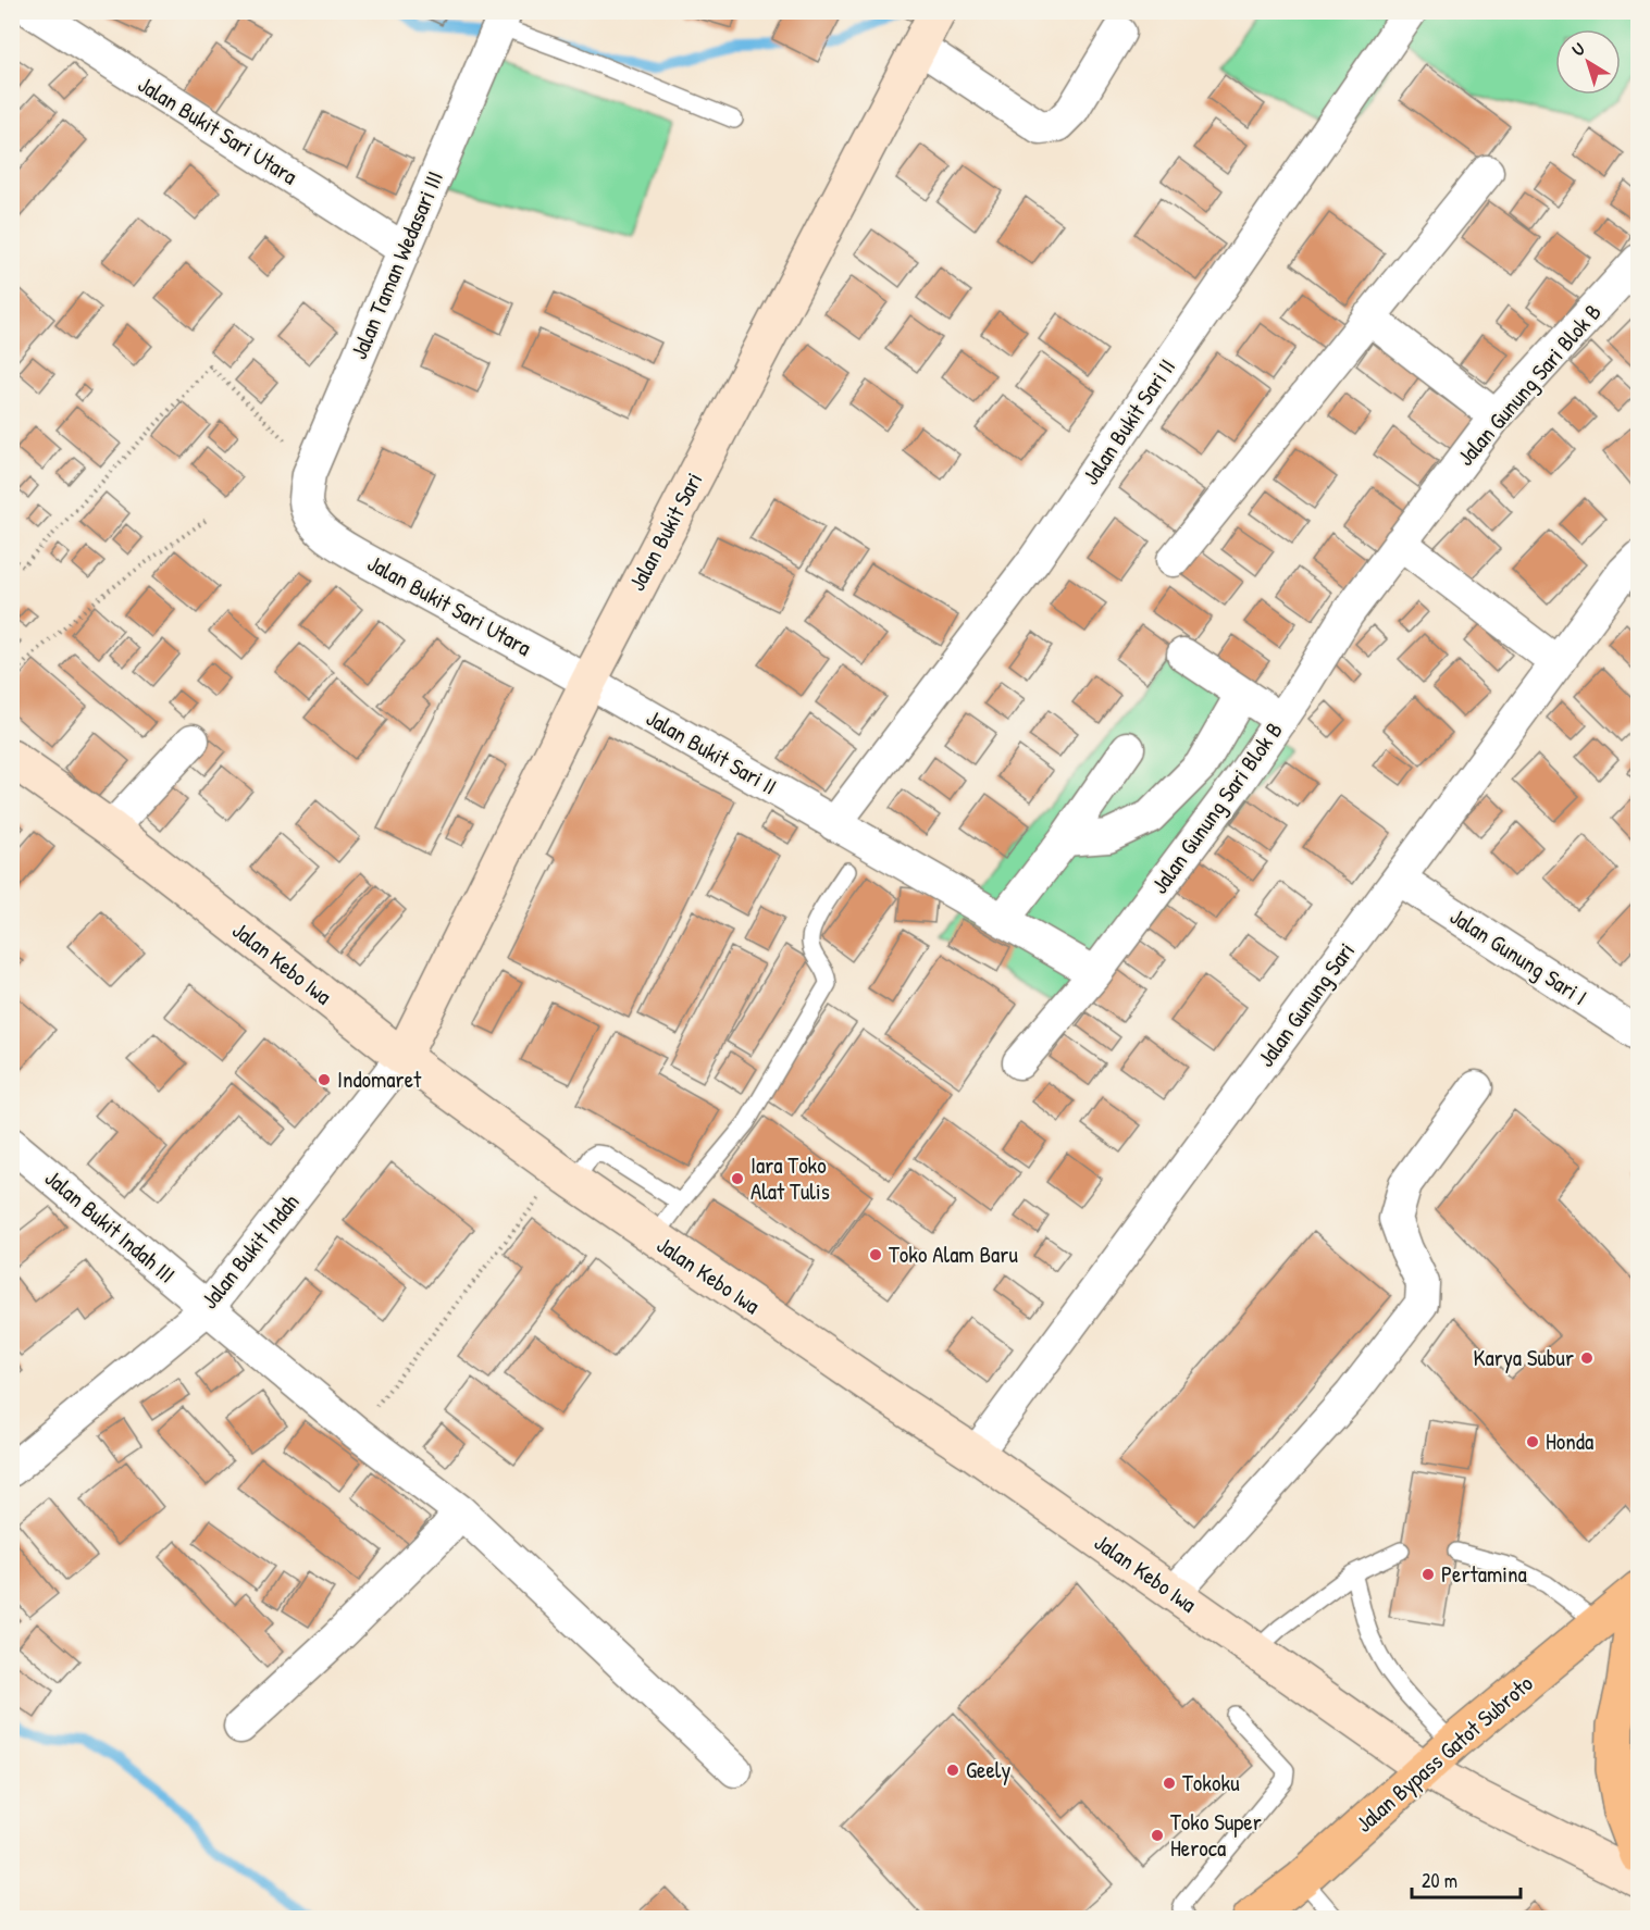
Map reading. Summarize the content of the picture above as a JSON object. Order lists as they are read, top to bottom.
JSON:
{
  "streets": {
    "main road": ["Jalan Bypass Gatot Subroto"],
    "street": [
      "Jalan Bukit Sari Utara",
      "Jalan Taman Wedasari III",
      "Jalan Gunung Sari Blok B",
      "Jalan Bukit Sari II",
      "Jalan Bukit Sari",
      "Jalan Gunung Sari I",
      "Jalan Kebo Iwa",
      "Jalan Gunung Sari",
      "Jalan Bukit Indah III",
      "Jalan Bukit Indah"
    ]
  },
  "crossings": [
    ["Jalan Bukit Sari Utara", "Jalan Taman Wedasari III"],
    ["Jalan Bukit Sari Utara", "Jalan Bukit Sari II"],
    ["Jalan Bukit Sari Utara", "Jalan Bukit Sari"],
    ["Jalan Gunung Sari Blok B", "Jalan Bukit Sari II"],
    ["Jalan Bukit Sari II", "Jalan Bukit Sari"],
    ["Jalan Bukit Sari", "Jalan Kebo Iwa"],
    ["Jalan Bukit Sari", "Jalan Bukit Indah"],
    ["Jalan Gunung Sari I", "Jalan Gunung Sari"],
    ["Jalan Kebo Iwa", "Jalan Gunung Sari"],
    ["Jalan Kebo Iwa", "Jalan Bukit Indah"],
    ["Jalan Kebo Iwa", "Jalan Bypass Gatot Subroto"],
    ["Jalan Bukit Indah III", "Jalan Bukit Indah"]
  ],
  "places": [
    "Indomaret",
    "Iara Toko Alat Tulis",
    "Toko Alam Baru",
    "Karya Subur",
    "Honda",
    "Pertamina",
    "Geely",
    "Tokoku",
    "Toko Super Heroca"
  ],
  "scale_bar": "20 m",
  "north": "top left"
}
